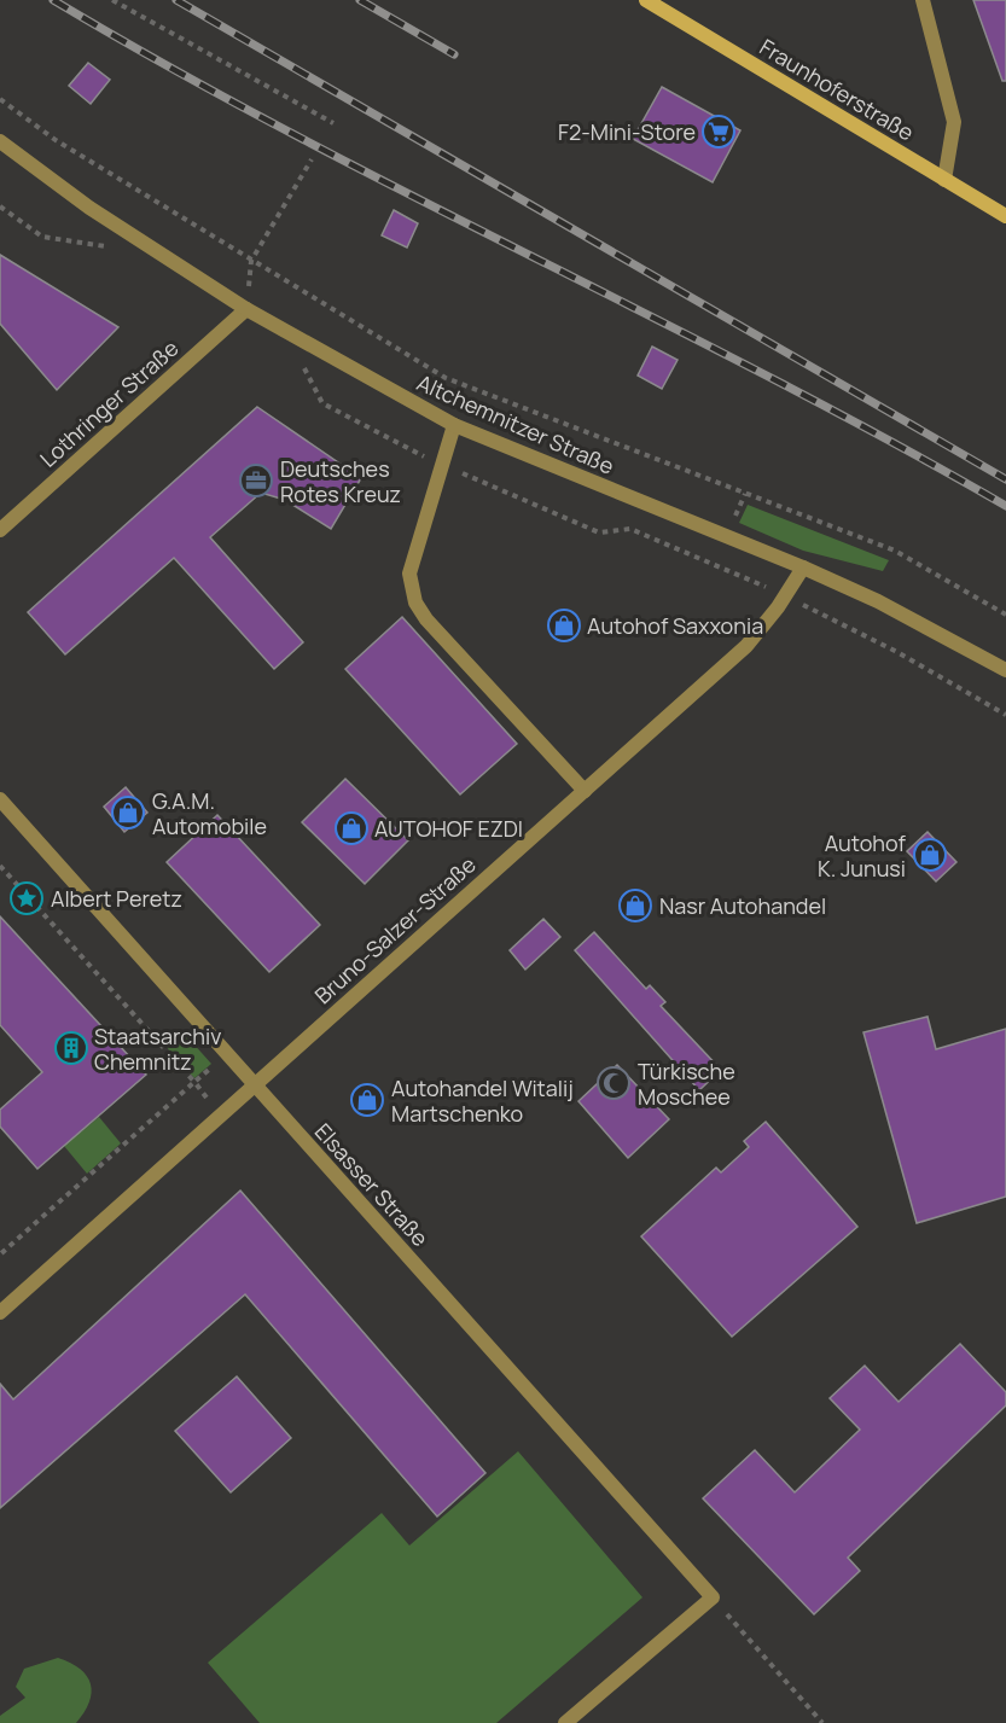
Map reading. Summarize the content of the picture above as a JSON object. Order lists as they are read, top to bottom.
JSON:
{
  "streets": {
    "main road": ["Fraunhoferstraße"],
    "street": [
      "Lothringer Straße",
      "Altchemnitzer Straße",
      "Bruno-Salzer-Straße",
      "Elsasser Straße"
    ]
  },
  "crossings": [
    ["Lothringer Straße", "Altchemnitzer Straße"],
    ["Altchemnitzer Straße", "Bruno-Salzer-Straße"],
    ["Bruno-Salzer-Straße", "Elsasser Straße"]
  ],
  "places": {
    "supermarket": ["F2-Mini-Store"],
    "office": ["Deutsches Rotes Kreuz"],
    "shop": [
      "Autohof Saxxonia",
      "G.A.M. Automobile",
      "AUTOHOF EZDI",
      "Autohof K. Junusi",
      "Nasr Autohandel",
      "Autohandel Witalij Martschenko"
    ],
    "place": ["Albert Peretz"],
    "building": ["Staatsarchiv Chemnitz"],
    "mosque": ["Türkische Moschee"]
  }
}
